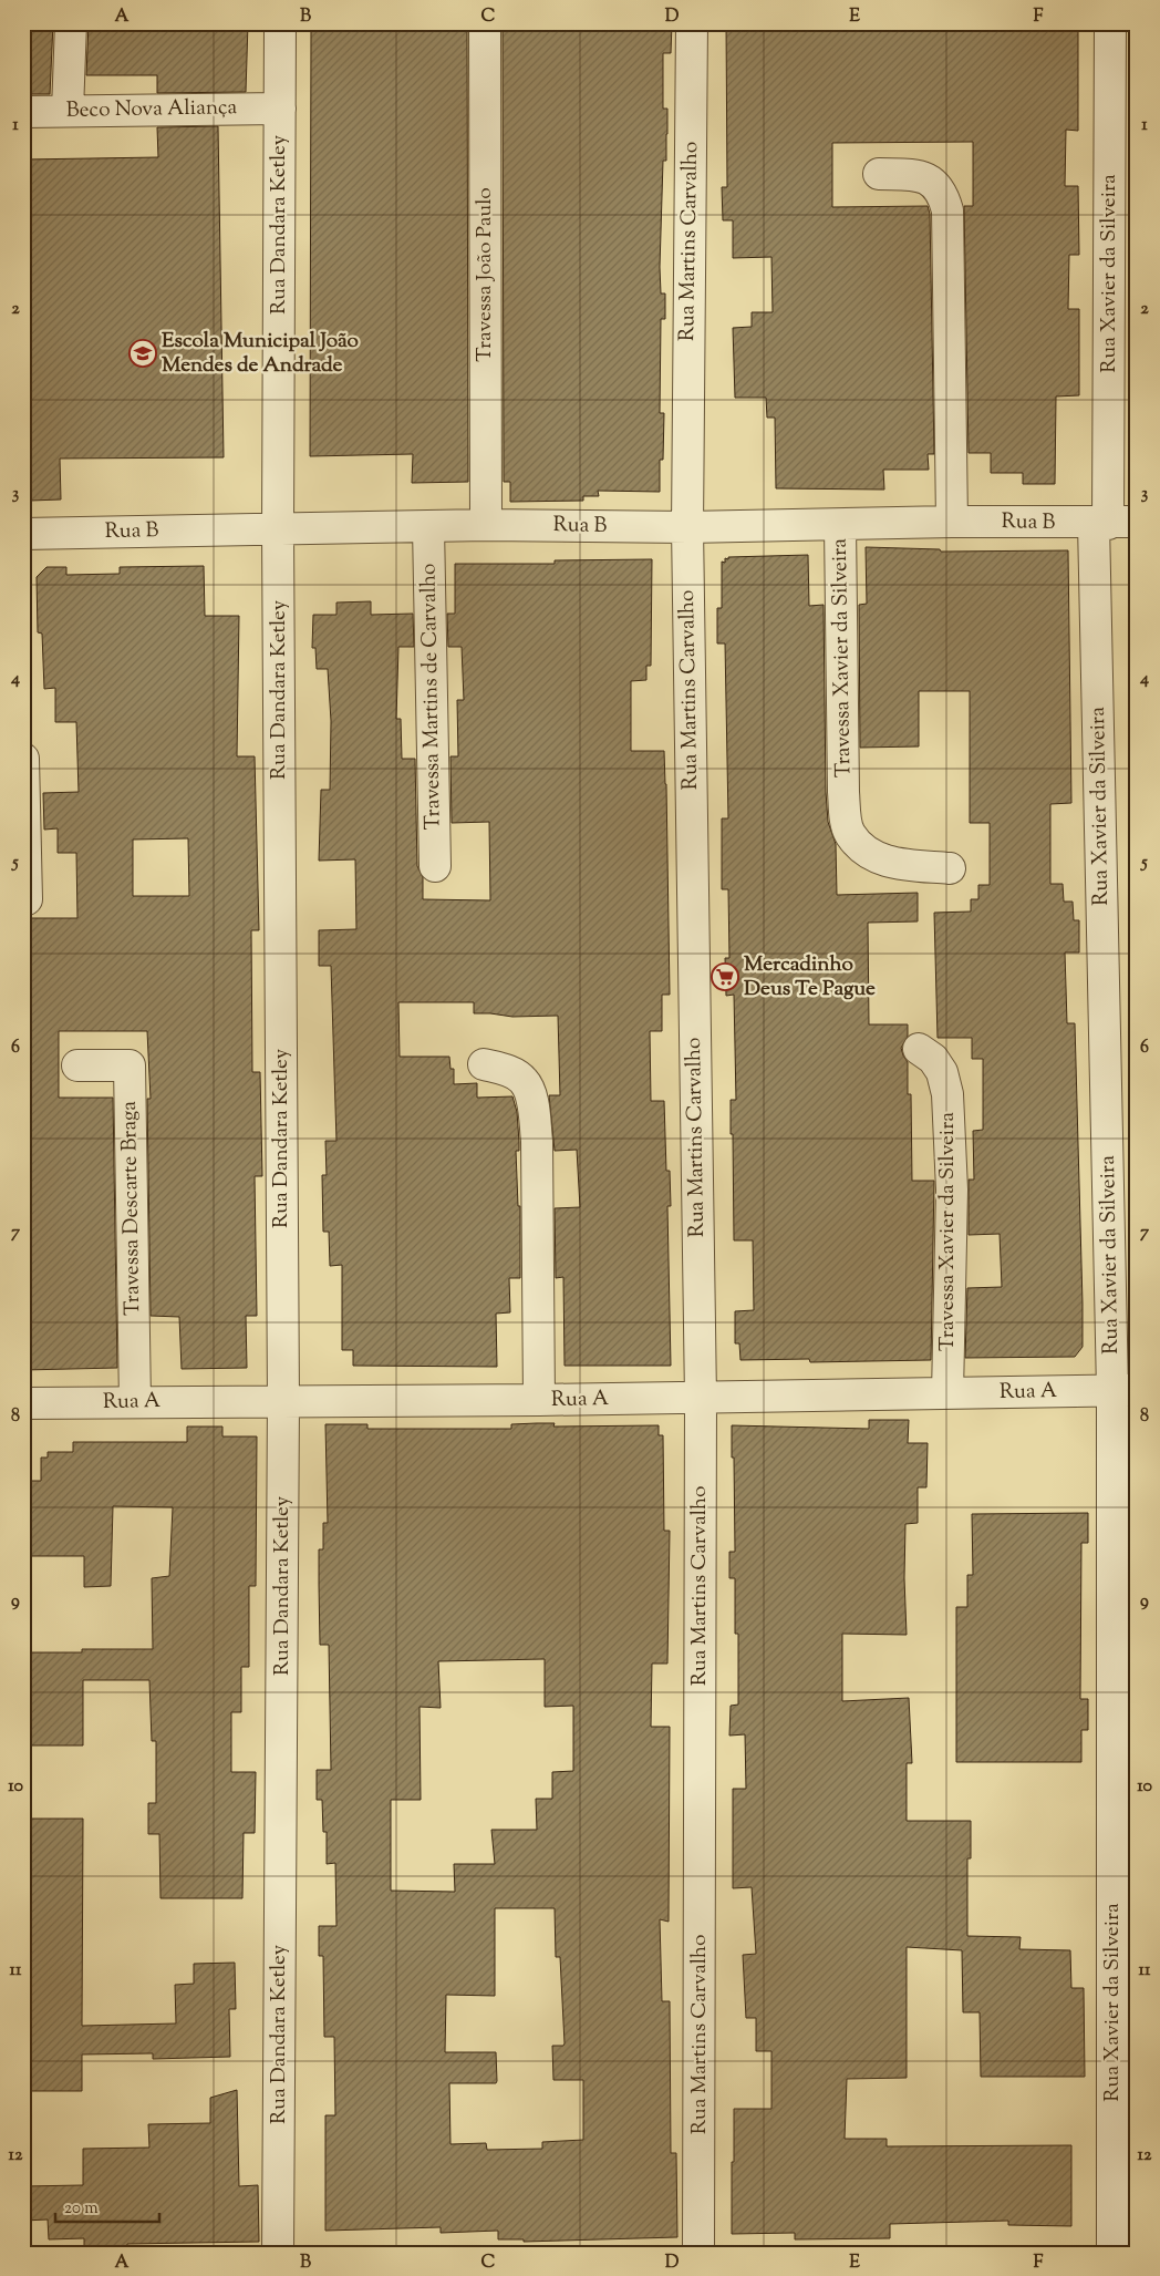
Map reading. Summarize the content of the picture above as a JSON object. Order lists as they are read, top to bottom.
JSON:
{
  "streets": {
    "street": [
      "Beco Nova Aliança",
      "Rua Dandara Ketley",
      "Rua Martins Carvalho",
      "Rua Xavier da Silveira",
      "Travessa João Paulo",
      "Rua B",
      "Travessa Xavier da Silveira",
      "Travessa Martins de Carvalho",
      "Travessa Descarte Braga",
      "Rua A"
    ]
  },
  "crossings": [
    ["Beco Nova Aliança", "Rua Dandara Ketley"],
    ["Rua Dandara Ketley", "Rua B"],
    ["Rua Dandara Ketley", "Rua A"],
    ["Rua Martins Carvalho", "Rua B"],
    ["Rua Martins Carvalho", "Rua A"],
    ["Rua Xavier da Silveira", "Rua B"],
    ["Rua Xavier da Silveira", "Rua A"],
    ["Travessa João Paulo", "Rua B"],
    ["Rua B", "Travessa Xavier da Silveira"],
    ["Rua B", "Travessa Martins de Carvalho"],
    ["Travessa Xavier da Silveira", "Rua A"],
    ["Travessa Descarte Braga", "Rua A"]
  ],
  "places": {
    "school or university": ["Escola Municipal João Mendes de Andrade"],
    "supermarket": ["Mercadinho Deus Te Pague"]
  },
  "scale_bar": "20 m",
  "grid": {
    "columns": [
      "A",
      "B",
      "C",
      "D",
      "E",
      "F"
    ],
    "rows": [
      "1",
      "2",
      "3",
      "4",
      "5",
      "6",
      "7",
      "8",
      "9",
      "10",
      "11",
      "12"
    ]
  }
}
